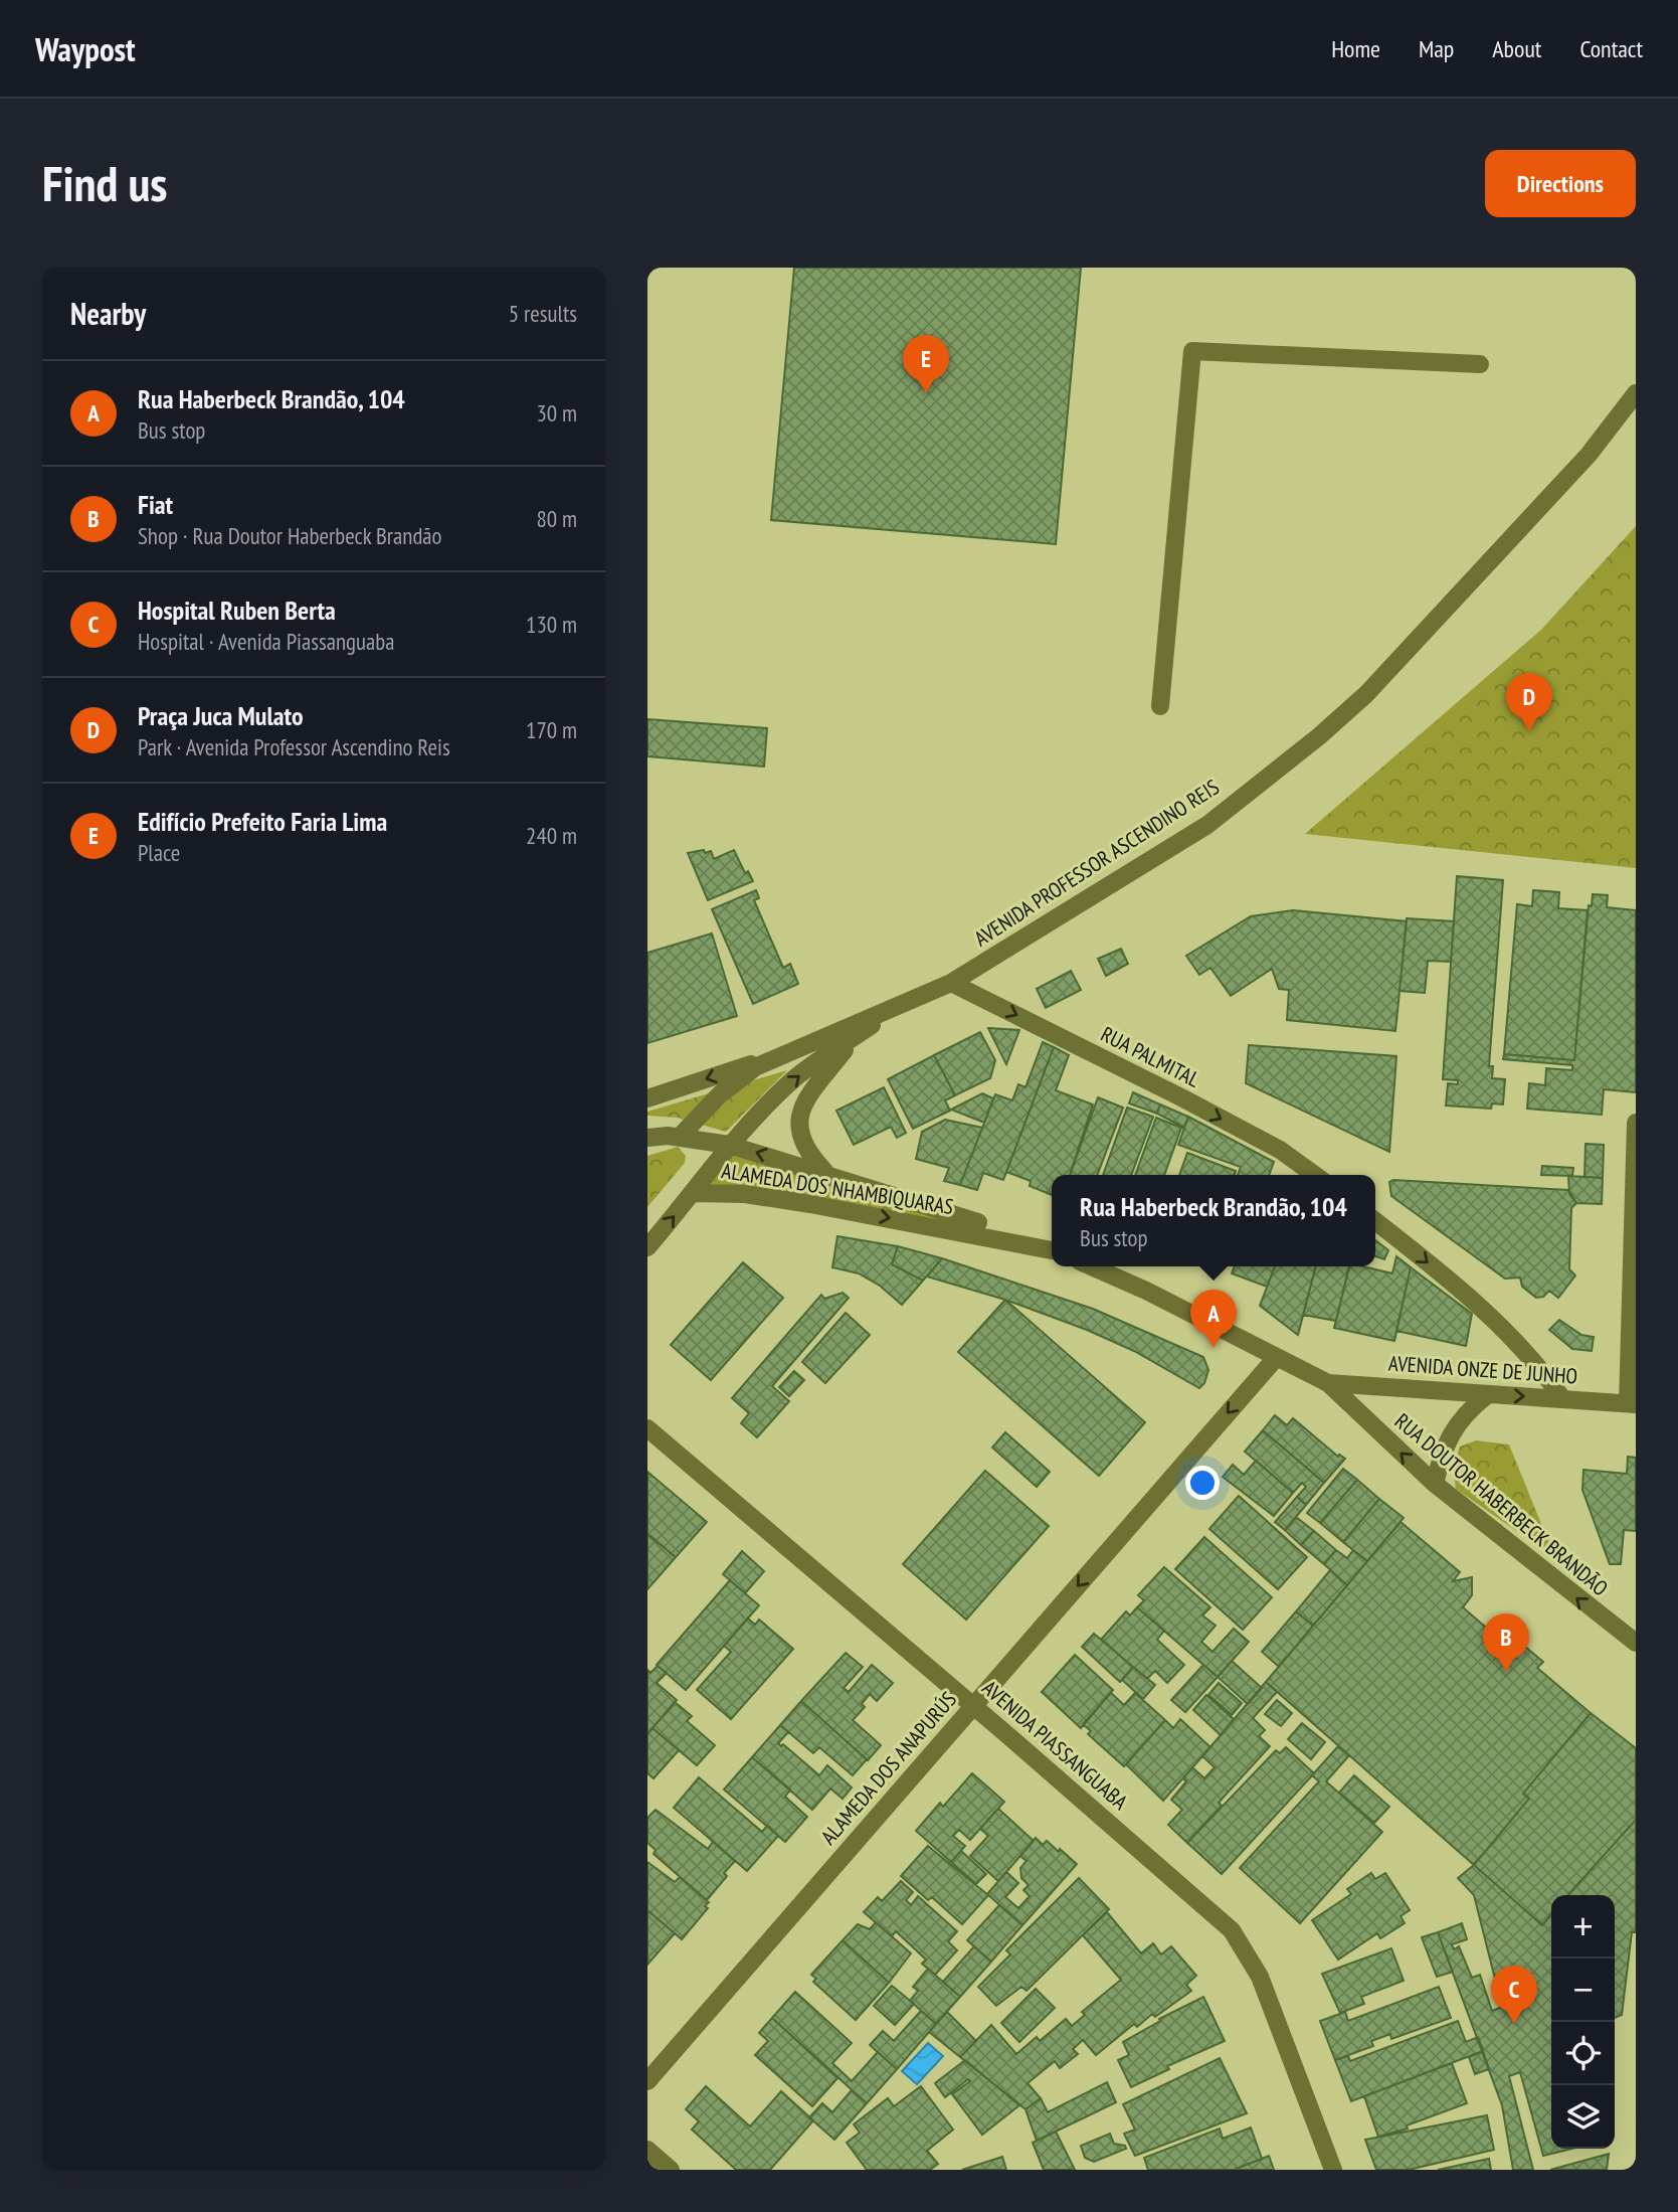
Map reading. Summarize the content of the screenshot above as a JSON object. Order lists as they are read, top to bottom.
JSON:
{
  "streets": {
    "street": [
      "AVENIDA PROFESSOR ASCENDINO REIS",
      "RUA PALMITAL",
      "ALAMEDA DOS NHAMBIQUARAS",
      "AVENIDA ONZE DE JUNHO",
      "RUA DOUTOR HABERBECK BRANDÃO",
      "AVENIDA PIASSANGUABA",
      "ALAMEDA DOS ANAPURÚS"
    ]
  },
  "crossings": [
    ["AVENIDA PROFESSOR ASCENDINO REIS", "RUA PALMITAL"],
    ["AVENIDA PROFESSOR ASCENDINO REIS", "ALAMEDA DOS NHAMBIQUARAS"],
    ["AVENIDA ONZE DE JUNHO", "RUA DOUTOR HABERBECK BRANDÃO"],
    ["RUA DOUTOR HABERBECK BRANDÃO", "ALAMEDA DOS ANAPURÚS"],
    ["AVENIDA PIASSANGUABA", "ALAMEDA DOS ANAPURÚS"]
  ],
  "one_way": [
    "RUA PALMITAL",
    "ALAMEDA DOS NHAMBIQUARAS",
    "RUA DOUTOR HABERBECK BRANDÃO",
    "ALAMEDA DOS ANAPURÚS"
  ],
  "page": {
    "header": "Waypost",
    "nav": [
      "Home",
      "Map",
      "About",
      "Contact"
    ],
    "buttons": "Directions",
    "title": "Find us",
    "heading": ["Nearby", "5 results"],
    "pins": [
      "E",
      "D",
      "A",
      "B",
      "C"
    ],
    "list": [
      {
        "mark": "A",
        "name": "Rua Haberbeck Brandão, 104",
        "note": "Bus stop",
        "value": "30 m"
      },
      {
        "mark": "B",
        "name": "Fiat",
        "note": "Shop · Rua Doutor Haberbeck Brandão",
        "value": "80 m"
      },
      {
        "mark": "C",
        "name": "Hospital Ruben Berta",
        "note": "Hospital · Avenida Piassanguaba",
        "value": "130 m"
      },
      {
        "mark": "D",
        "name": "Praça Juca Mulato",
        "note": "Park · Avenida Professor Ascendino Reis",
        "value": "170 m"
      },
      {
        "mark": "E",
        "name": "Edifício Prefeito Faria Lima",
        "note": "Place",
        "value": "240 m"
      }
    ],
    "popup": ["Rua Haberbeck Brandão, 104", "Bus stop"],
    "map_buttons": ["+", "−"]
  }
}
